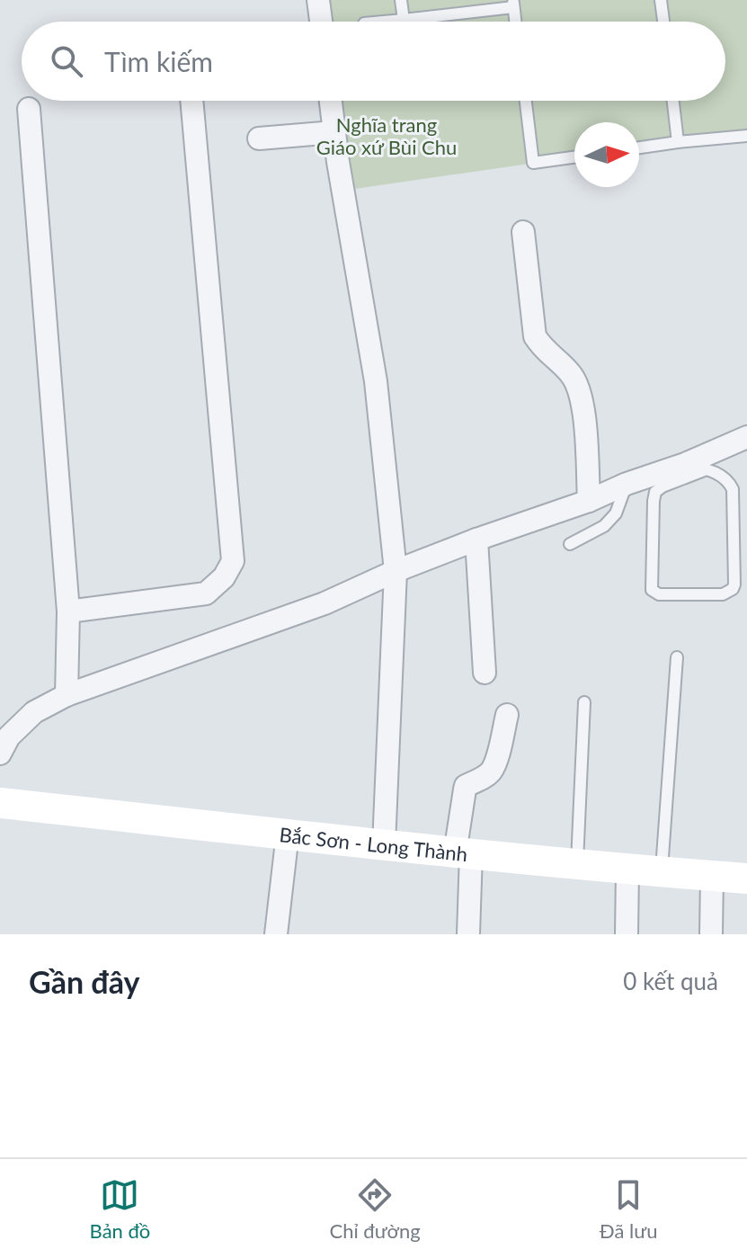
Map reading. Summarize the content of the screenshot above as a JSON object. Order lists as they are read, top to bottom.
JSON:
{
  "streets": {
    "main road": ["Bắc Sơn - Long Thành"]
  },
  "parks": ["Nghĩa trang Giáo xứ Bùi Chu"],
  "north": "right",
  "page": {
    "search": "Tìm kiếm",
    "heading": ["Gần đây", "0 kết quả"],
    "nav": ["Bản đồ", "Chỉ đường", "Đã lưu"]
  }
}
